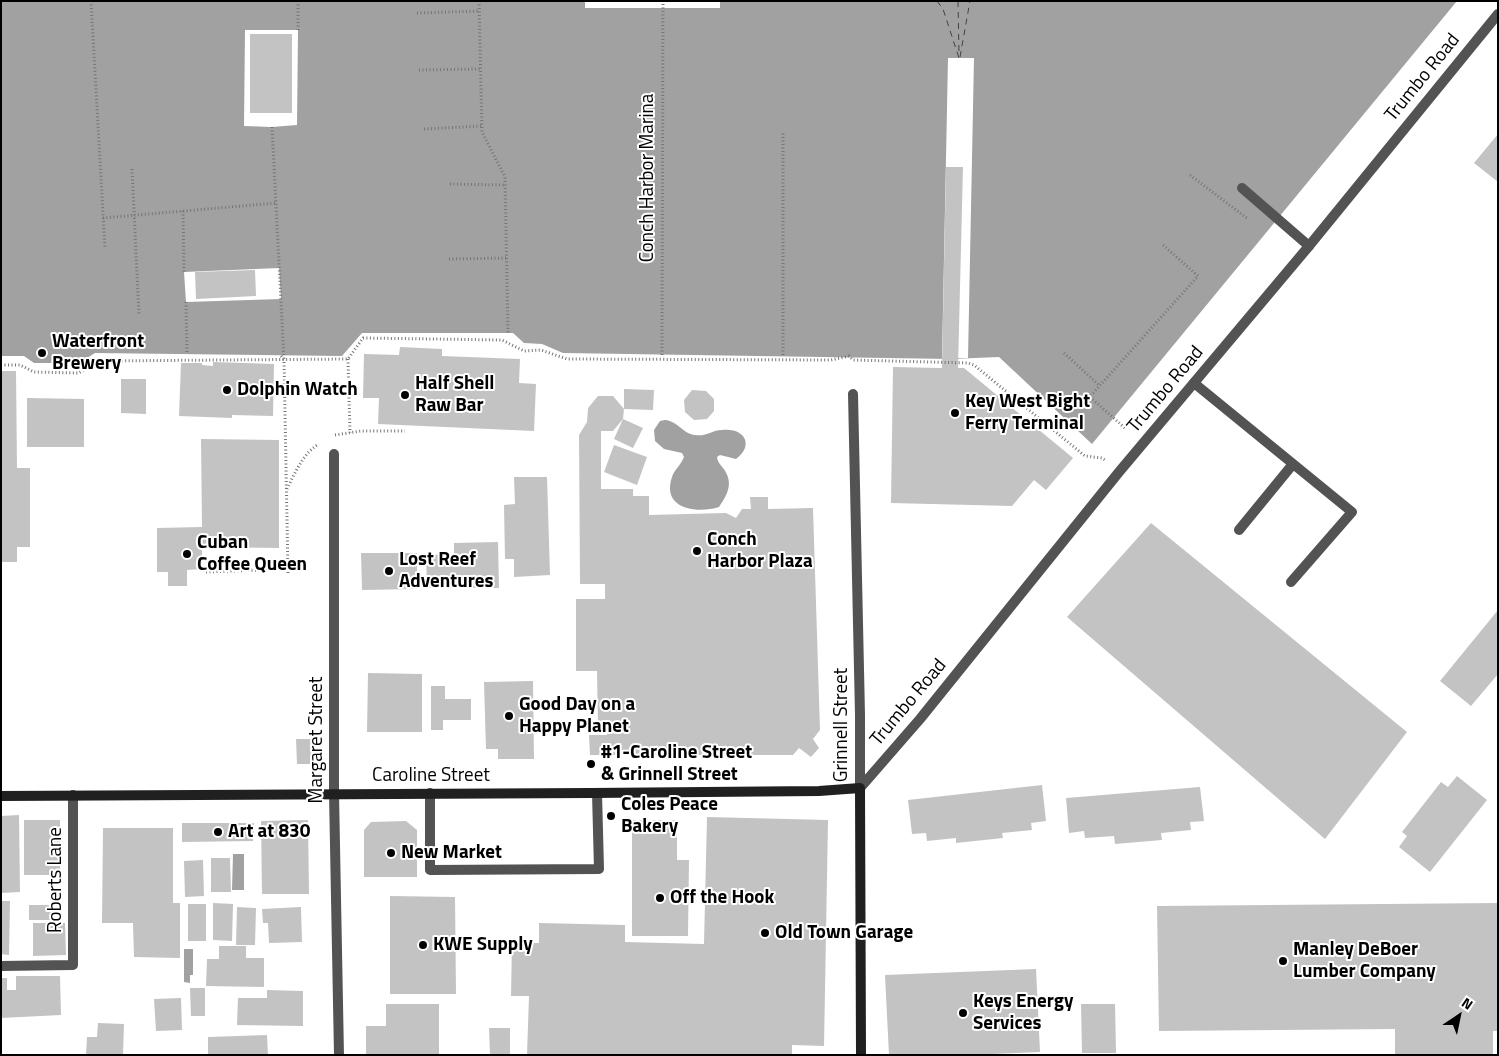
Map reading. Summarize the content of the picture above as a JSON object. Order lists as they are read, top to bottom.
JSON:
{
  "streets": {
    "street": [
      "Trumbo Road",
      "Grinnell Street",
      "Margaret Street",
      "Caroline Street",
      "Roberts Lane"
    ],
    "path": ["Conch Harbor Marina"]
  },
  "crossings": [
    ["Trumbo Road", "Grinnell Street"],
    ["Trumbo Road", "Caroline Street"],
    ["Grinnell Street", "Caroline Street"],
    ["Margaret Street", "Caroline Street"],
    ["Caroline Street", "Roberts Lane"]
  ],
  "places": [
    "Waterfront Brewery",
    "Dolphin Watch",
    "Half Shell Raw Bar",
    "Key West Bight Ferry Terminal",
    "Conch Harbor Plaza",
    "Cuban Coffee Queen",
    "Lost Reef Adventures",
    "Good Day on a Happy Planet",
    "#1-Caroline Street & Grinnell Street",
    "Coles Peace Bakery",
    "Art at 830",
    "New Market",
    "Off the Hook",
    "Old Town Garage",
    "KWE Supply",
    "Manley DeBoer Lumber Company",
    "Keys Energy Services"
  ],
  "north": "top right"
}
